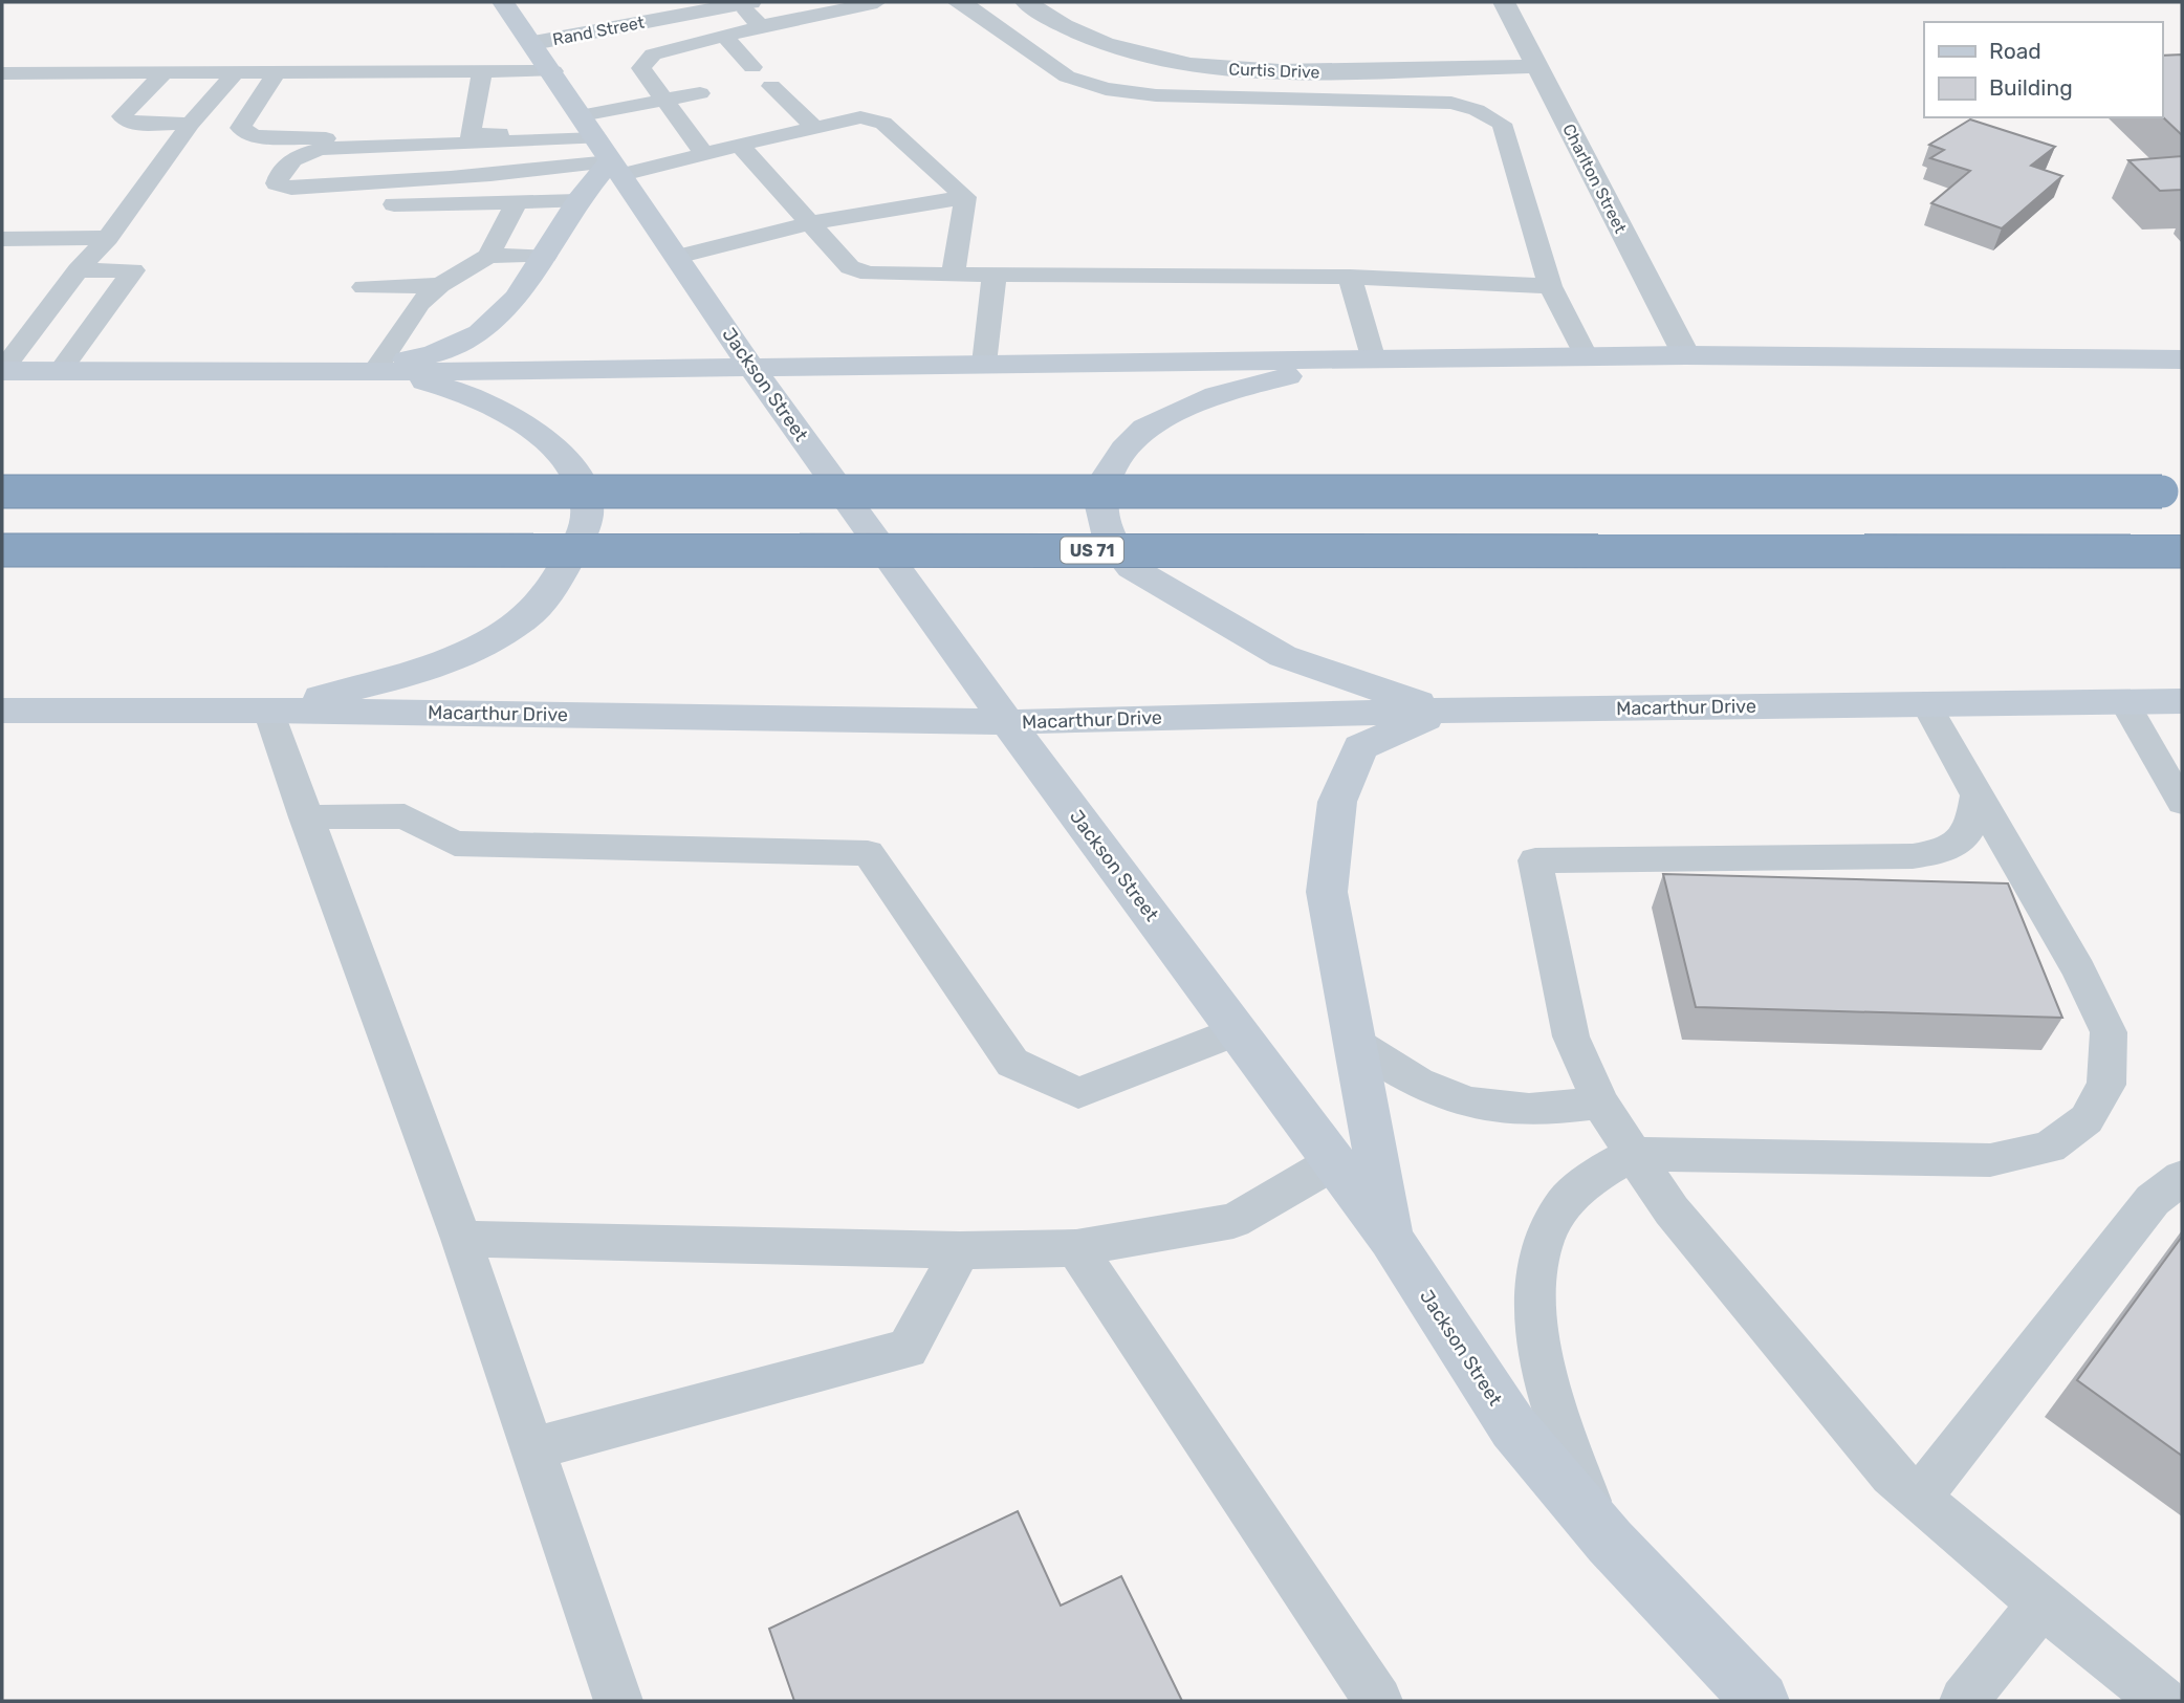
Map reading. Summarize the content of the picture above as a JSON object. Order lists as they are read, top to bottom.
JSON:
{
  "streets": {
    "highway": ["US 71"],
    "street": [
      "Rand Street",
      "Curtis Drive",
      "Charlton Street",
      "Jackson Street",
      "Macarthur Drive"
    ]
  },
  "crossings": [
    ["Rand Street", "Jackson Street"],
    ["Curtis Drive", "Charlton Street"],
    ["Jackson Street", "Macarthur Drive"]
  ],
  "legend": ["Road", "Building"]
}
